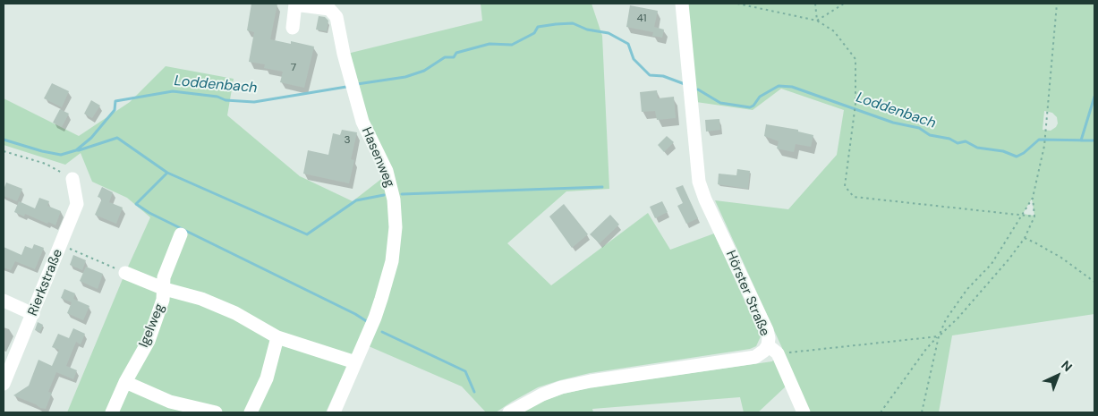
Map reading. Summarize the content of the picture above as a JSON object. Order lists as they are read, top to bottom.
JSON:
{
  "streets": {
    "street": [
      "Hasenweg",
      "Rierkstraße",
      "Hörster Straße",
      "Igelweg"
    ]
  },
  "water": ["Loddenbach"],
  "house_numbers": ["41", "7", "3"],
  "north": "top right"
}
